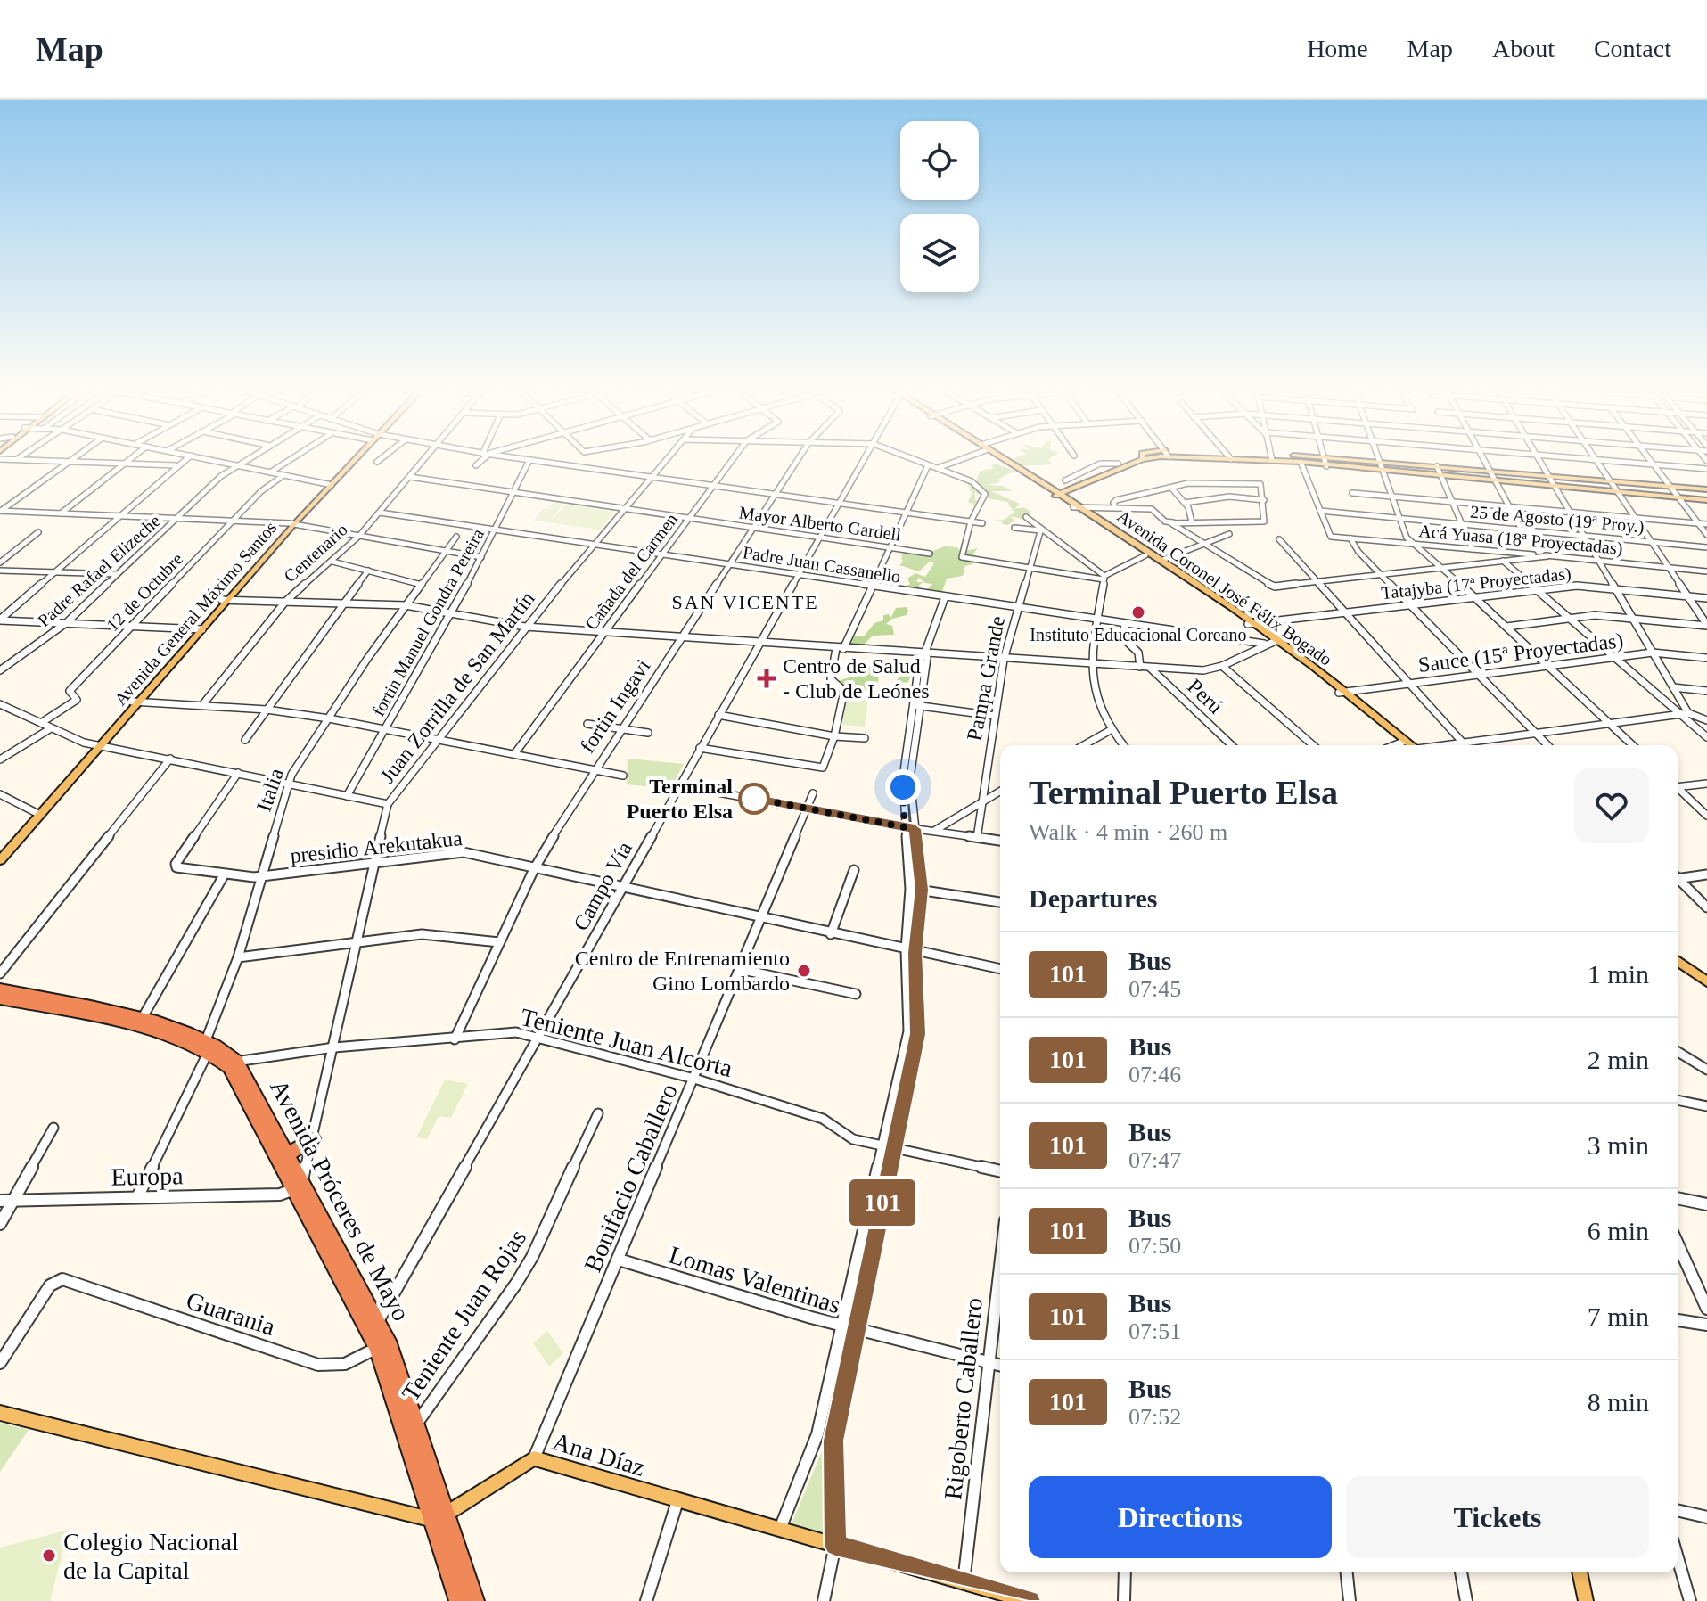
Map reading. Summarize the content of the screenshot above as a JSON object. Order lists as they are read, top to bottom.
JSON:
{
  "streets": {
    "highway": ["Avenida Próceres de Mayo"],
    "main road": ["Avenida Coronel José Félix Bogado", "Avenida General Máximo Santos", "Ana Díaz"],
    "street": [
      "25 de Agosto (19ª Proy.)",
      "Mayor Alberto Gardell",
      "Acá Yuasa (18ª Proyectadas)",
      "Centenario",
      "Padre Juan Cassanello",
      "Padre Rafael Elizeche",
      "Cañada del Carmen",
      "Tatajyba (17ª Proyectadas)",
      "12 de Octubre",
      "fortin Manuel Gondra Pereira",
      "Sauce (15ª Proyectadas)",
      "Pampa Grande",
      "Juan Zorrilla de San Martín",
      "Perú",
      "fortin Ingavi",
      "Italia",
      "presidio Arekutakua",
      "Campo Vía",
      "Teniente Juan Alcorta",
      "Europa",
      "Bonifacio Caballero",
      "Lomas Valentinas",
      "Guarania",
      "Teniente Juan Rojas",
      "Rigoberto Caballero"
    ]
  },
  "crossings": [
    ["25 de Agosto (19ª Proy.)", "Acá Yuasa (18ª Proyectadas)"],
    ["Mayor Alberto Gardell", "Centenario"],
    ["Mayor Alberto Gardell", "Cañada del Carmen"],
    ["Mayor Alberto Gardell", "fortin Manuel Gondra Pereira"],
    ["Mayor Alberto Gardell", "Juan Zorrilla de San Martín"],
    ["Mayor Alberto Gardell", "fortin Ingavi"],
    ["Mayor Alberto Gardell", "Campo Vía"],
    ["Centenario", "Padre Juan Cassanello"],
    ["Padre Juan Cassanello", "Cañada del Carmen"],
    ["Padre Juan Cassanello", "Avenida Coronel José Félix Bogado"],
    ["Padre Juan Cassanello", "fortin Manuel Gondra Pereira"],
    ["Padre Juan Cassanello", "Pampa Grande"],
    ["Padre Juan Cassanello", "Juan Zorrilla de San Martín"],
    ["Padre Juan Cassanello", "fortin Ingavi"],
    ["Padre Juan Cassanello", "Campo Vía"],
    ["Tatajyba (17ª Proyectadas)", "Avenida Coronel José Félix Bogado"],
    ["Avenida Coronel José Félix Bogado", "Sauce (15ª Proyectadas)"],
    ["Juan Zorrilla de San Martín", "presidio Arekutakua"],
    ["Juan Zorrilla de San Martín", "Teniente Juan Alcorta"],
    ["Juan Zorrilla de San Martín", "Europa"],
    ["Juan Zorrilla de San Martín", "Avenida Próceres de Mayo"],
    ["fortin Ingavi", "presidio Arekutakua"],
    ["fortin Ingavi", "Teniente Juan Alcorta"],
    ["Italia", "presidio Arekutakua"],
    ["Italia", "Europa"],
    ["Italia", "Avenida Próceres de Mayo"],
    ["presidio Arekutakua", "Campo Vía"],
    ["presidio Arekutakua", "Bonifacio Caballero"],
    ["Campo Vía", "Teniente Juan Alcorta"],
    ["Campo Vía", "Avenida Próceres de Mayo"],
    ["Teniente Juan Alcorta", "Bonifacio Caballero"],
    ["Teniente Juan Alcorta", "Avenida Próceres de Mayo"],
    ["Europa", "Avenida Próceres de Mayo"],
    ["Bonifacio Caballero", "Lomas Valentinas"],
    ["Bonifacio Caballero", "Ana Díaz"],
    ["Avenida Próceres de Mayo", "Guarania"],
    ["Avenida Próceres de Mayo", "Teniente Juan Rojas"],
    ["Avenida Próceres de Mayo", "Ana Díaz"],
    ["Lomas Valentinas", "Rigoberto Caballero"],
    ["Rigoberto Caballero", "Ana Díaz"]
  ],
  "districts": ["SAN VICENTE"],
  "places": {
    "other": [
      "Instituto Educacional Coreano",
      "Terminal Puerto Elsa",
      "Centro de Entrenamiento Gino Lombardo",
      "Colegio Nacional de la Capital"
    ],
    "health": ["Centro de Salud - Club de Leónes"]
  },
  "lines": ["bus line 101"],
  "page": {
    "header": "Map",
    "nav": [
      "Home",
      "Map",
      "About",
      "Contact"
    ],
    "on_map": "101",
    "heading": [
      ["Terminal Puerto Elsa", "Walk · 4 min · 260 m"],
      "Departures"
    ],
    "list": [
      {
        "mark": "101",
        "name": "Bus",
        "note": "07:45",
        "value": "1 min"
      },
      {
        "mark": "101",
        "name": "Bus",
        "note": "07:46",
        "value": "2 min"
      },
      {
        "mark": "101",
        "name": "Bus",
        "note": "07:47",
        "value": "3 min"
      },
      {
        "mark": "101",
        "name": "Bus",
        "note": "07:50",
        "value": "6 min"
      },
      {
        "mark": "101",
        "name": "Bus",
        "note": "07:51",
        "value": "7 min"
      },
      {
        "mark": "101",
        "name": "Bus",
        "note": "07:52",
        "value": "8 min"
      }
    ],
    "buttons": ["Directions", "Tickets"]
  }
}
